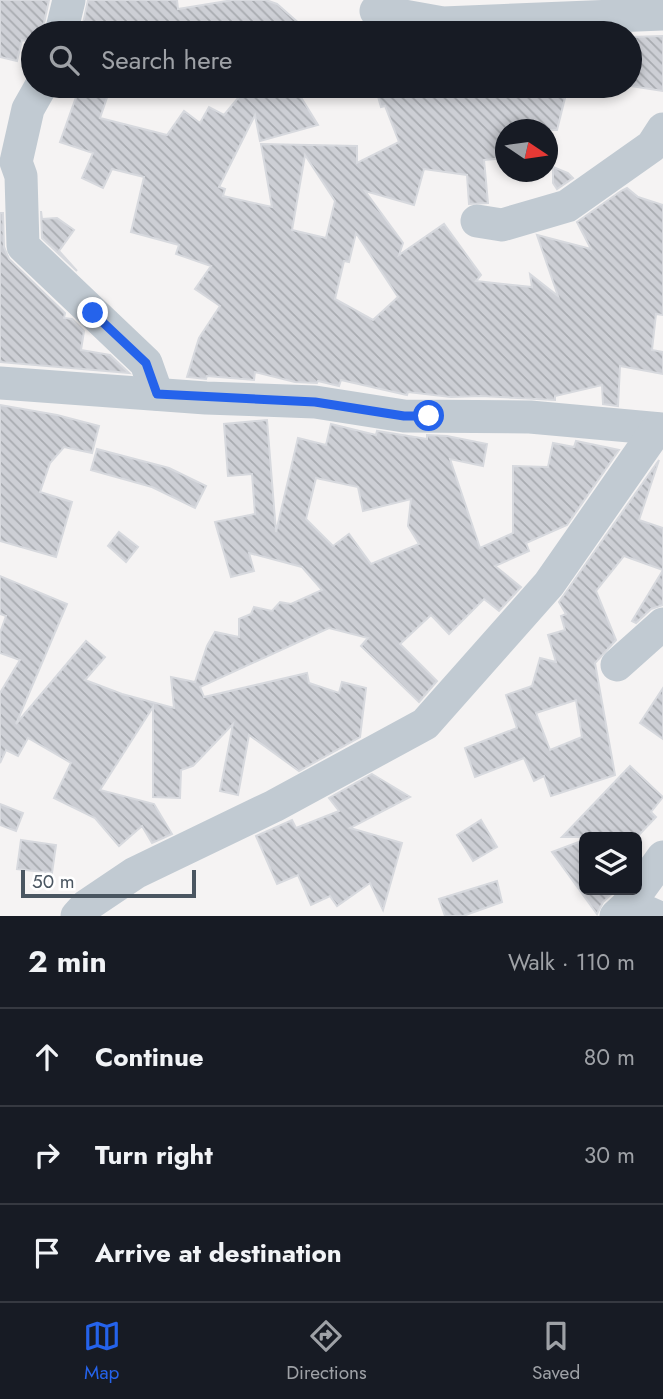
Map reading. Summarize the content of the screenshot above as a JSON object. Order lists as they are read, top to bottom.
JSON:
{
  "scale_bar": "50 m",
  "north": "right",
  "page": {
    "search": "Search here",
    "scale": "50 m",
    "heading": ["2 min", "Walk · 110 m"],
    "list": [
      ["Continue", "80 m"],
      ["Turn right", "30 m"],
      "Arrive at destination"
    ],
    "nav": ["Map", "Directions", "Saved"]
  }
}
